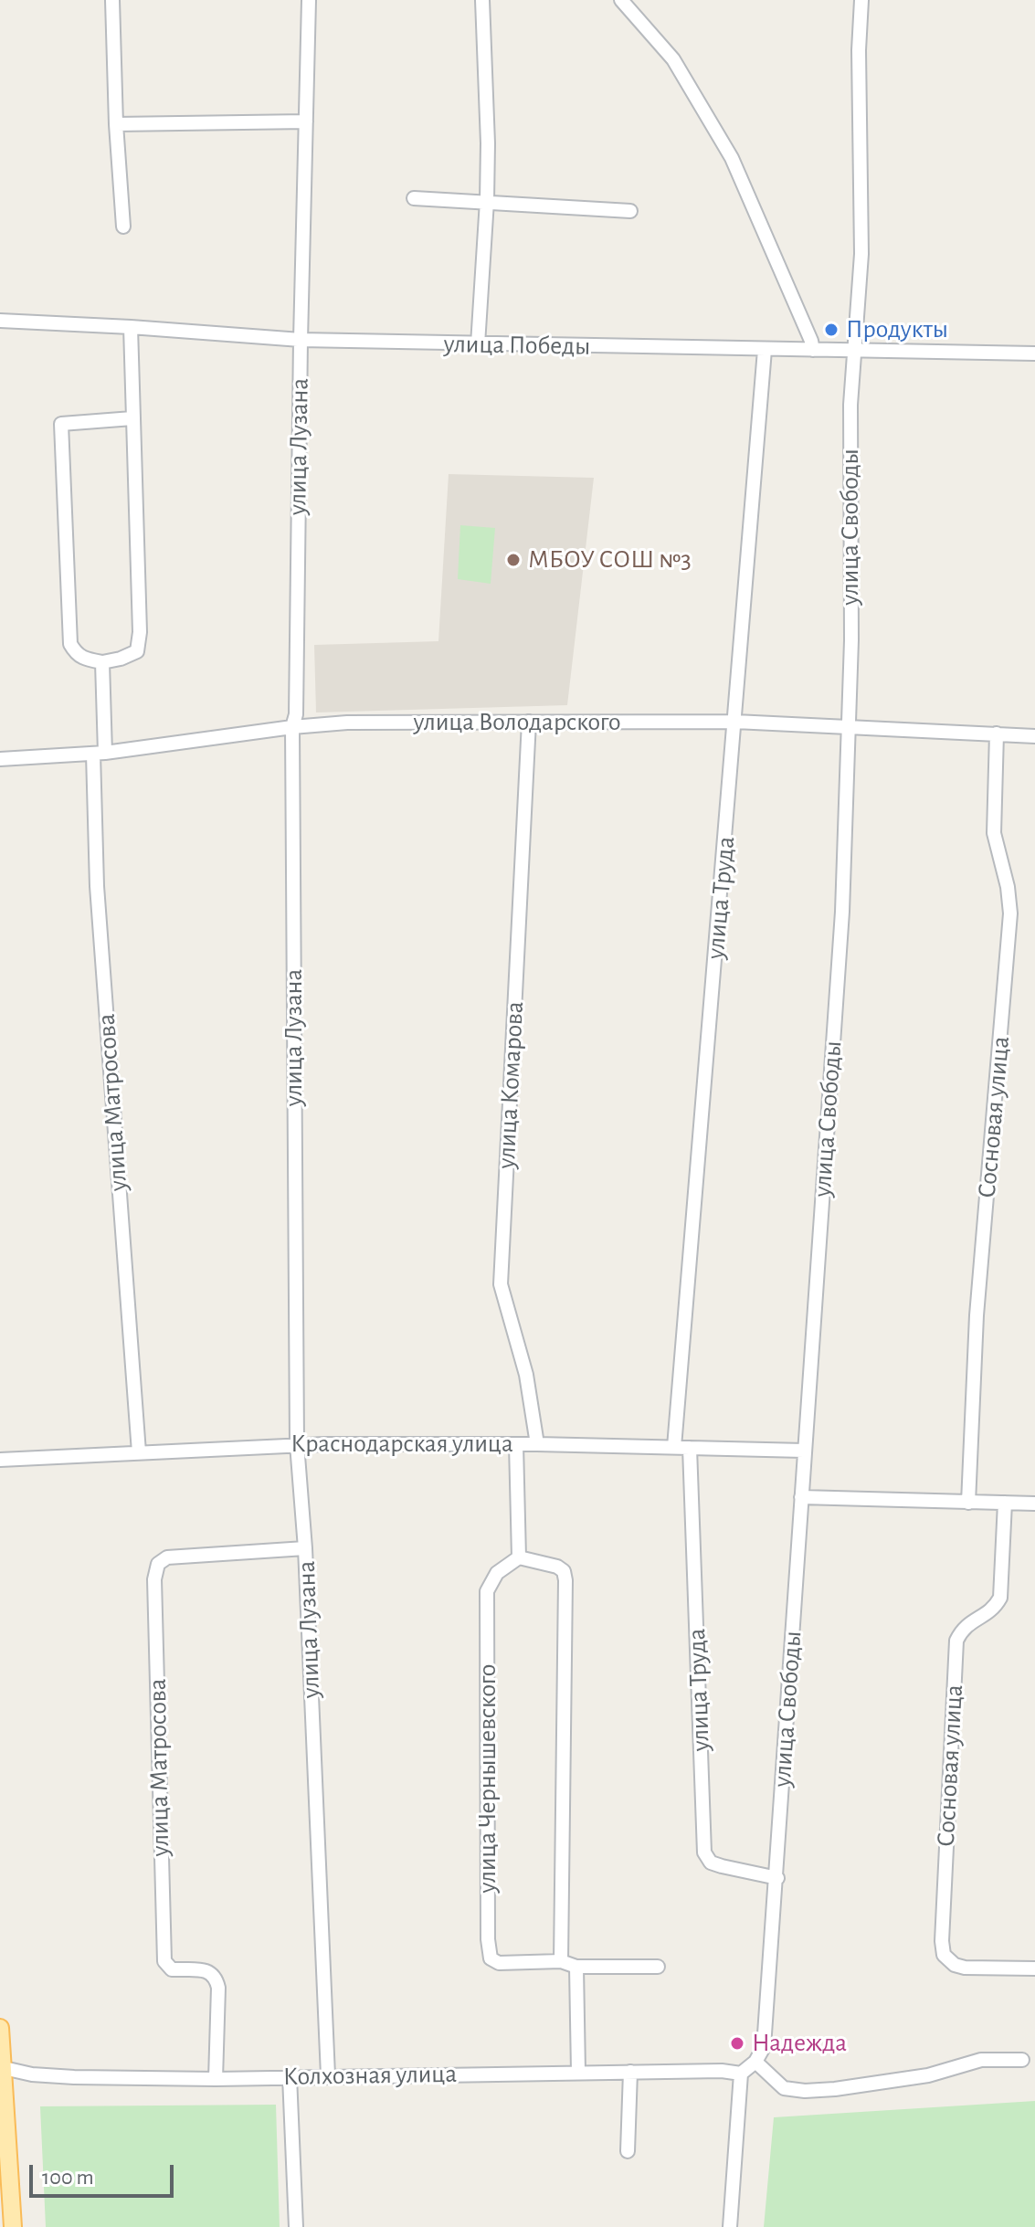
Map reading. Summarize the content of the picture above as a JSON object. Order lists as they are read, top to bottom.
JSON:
{
  "streets": {
    "street": [
      "улица Победы",
      "улица Лузана",
      "улица Свободы",
      "улица Володарского",
      "улица Труда",
      "улица Комарова",
      "улица Матросова",
      "Сосновая улица",
      "Краснодарская улица",
      "улица Чернышевского",
      "Колхозная улица"
    ]
  },
  "crossings": [
    ["улица Победы", "улица Лузана"],
    ["улица Победы", "улица Свободы"],
    ["улица Победы", "улица Труда"],
    ["улица Лузана", "улица Володарского"],
    ["улица Лузана", "улица Матросова"],
    ["улица Лузана", "Краснодарская улица"],
    ["улица Лузана", "Колхозная улица"],
    ["улица Свободы", "улица Володарского"],
    ["улица Свободы", "улица Труда"],
    ["улица Свободы", "Краснодарская улица"],
    ["улица Володарского", "улица Труда"],
    ["улица Володарского", "улица Комарова"],
    ["улица Володарского", "улица Матросова"],
    ["улица Володарского", "Сосновая улица"],
    ["улица Труда", "Краснодарская улица"],
    ["улица Комарова", "Краснодарская улица"],
    ["улица Матросова", "Краснодарская улица"],
    ["улица Матросова", "Колхозная улица"]
  ],
  "places": ["Продукты", "МБОУ СОШ №3", "Надежда"],
  "scale_bar": "100 m"
}
